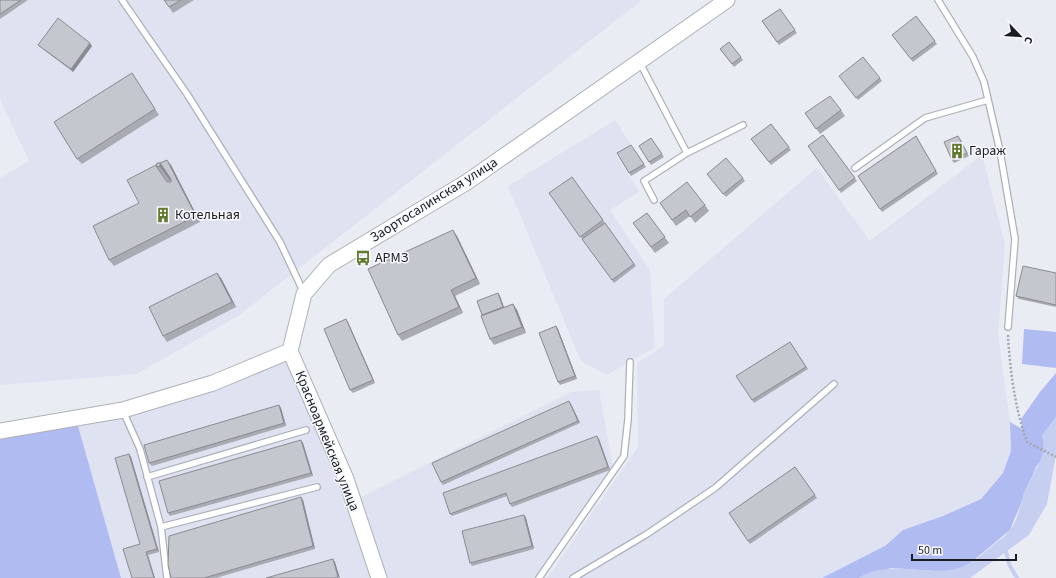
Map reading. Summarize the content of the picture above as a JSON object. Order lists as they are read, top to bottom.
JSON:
{
  "streets": {
    "street": ["Заортосалинская улица", "Красноармейская улица"]
  },
  "crossings": [
    ["Заортосалинская улица", "Красноармейская улица"]
  ],
  "places": {
    "building": ["Гараж", "Котельная"],
    "bus stop": ["АРМЗ"]
  },
  "scale_bar": "50 m",
  "north": "bottom right"
}
